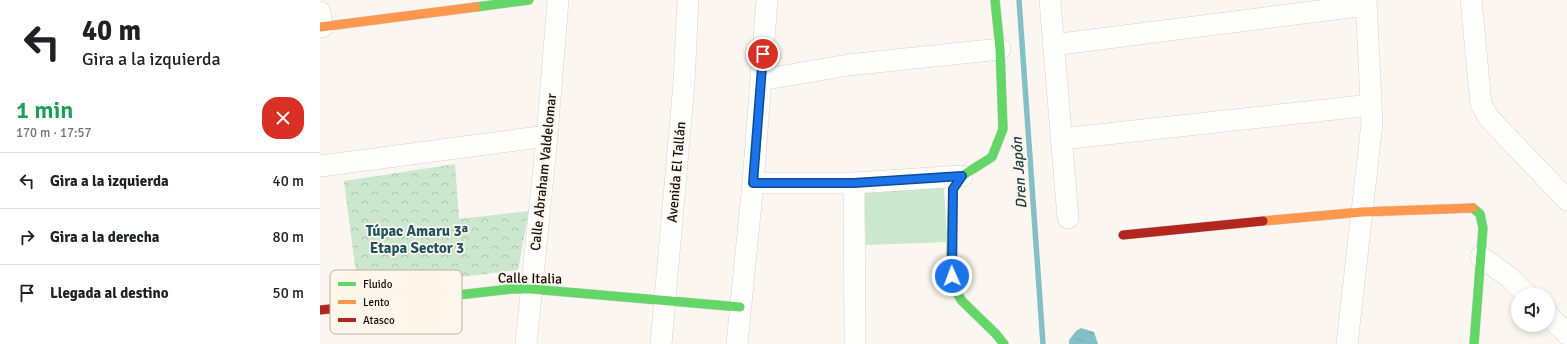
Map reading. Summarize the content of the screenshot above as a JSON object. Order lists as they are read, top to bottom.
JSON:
{
  "streets": {
    "street": ["Calle Abraham Valdelomar", "Avenida El Tallán", "Calle Italia"]
  },
  "crossings": [
    ["Calle Abraham Valdelomar", "Calle Italia"],
    ["Avenida El Tallán", "Calle Italia"]
  ],
  "districts": ["Túpac Amaru 3ª Etapa Sector 3"],
  "water": ["Dren Japón"],
  "legend": ["Fluido", "Lento", "Atasco"],
  "page": {
    "turn": ["40 m", "Gira a la izquierda"],
    "heading": ["1 min", "170 m · 17:57"],
    "list": [
      {
        "name": "Gira a la izquierda",
        "value": "40 m"
      },
      {
        "name": "Gira a la derecha",
        "value": "80 m"
      },
      {
        "name": "Llegada al destino",
        "value": "50 m"
      }
    ]
  }
}
